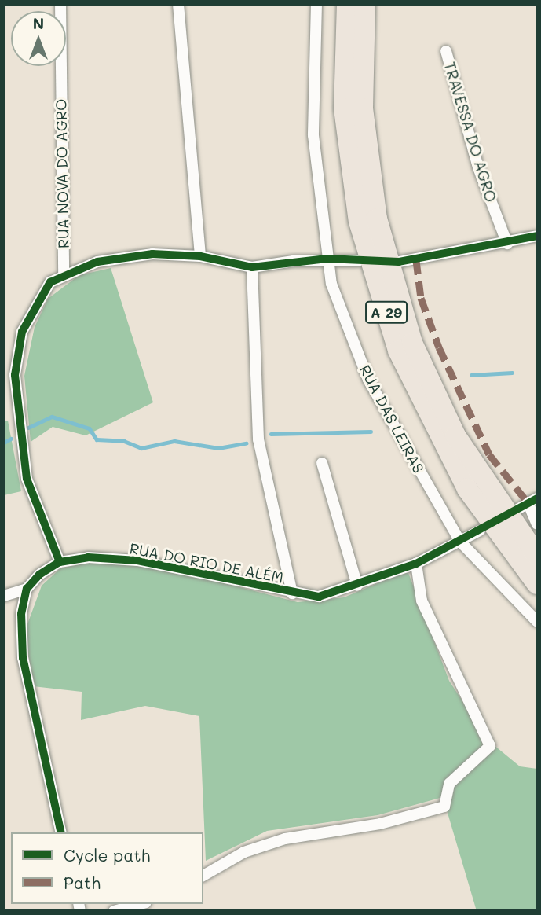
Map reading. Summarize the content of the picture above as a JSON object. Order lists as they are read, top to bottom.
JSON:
{
  "streets": {
    "highway": ["A 29"],
    "street": [
      "TRAVESSA DO AGRO",
      "RUA NOVA DO AGRO",
      "RUA DAS LEIRAS",
      "RUA DO RIO DE ALÉM"
    ]
  },
  "crossings": [
    ["RUA NOVA DO AGRO", "RUA DAS LEIRAS"],
    ["RUA DAS LEIRAS", "RUA DO RIO DE ALÉM"]
  ],
  "legend": ["Cycle path", "Path"],
  "north": "top"
}
